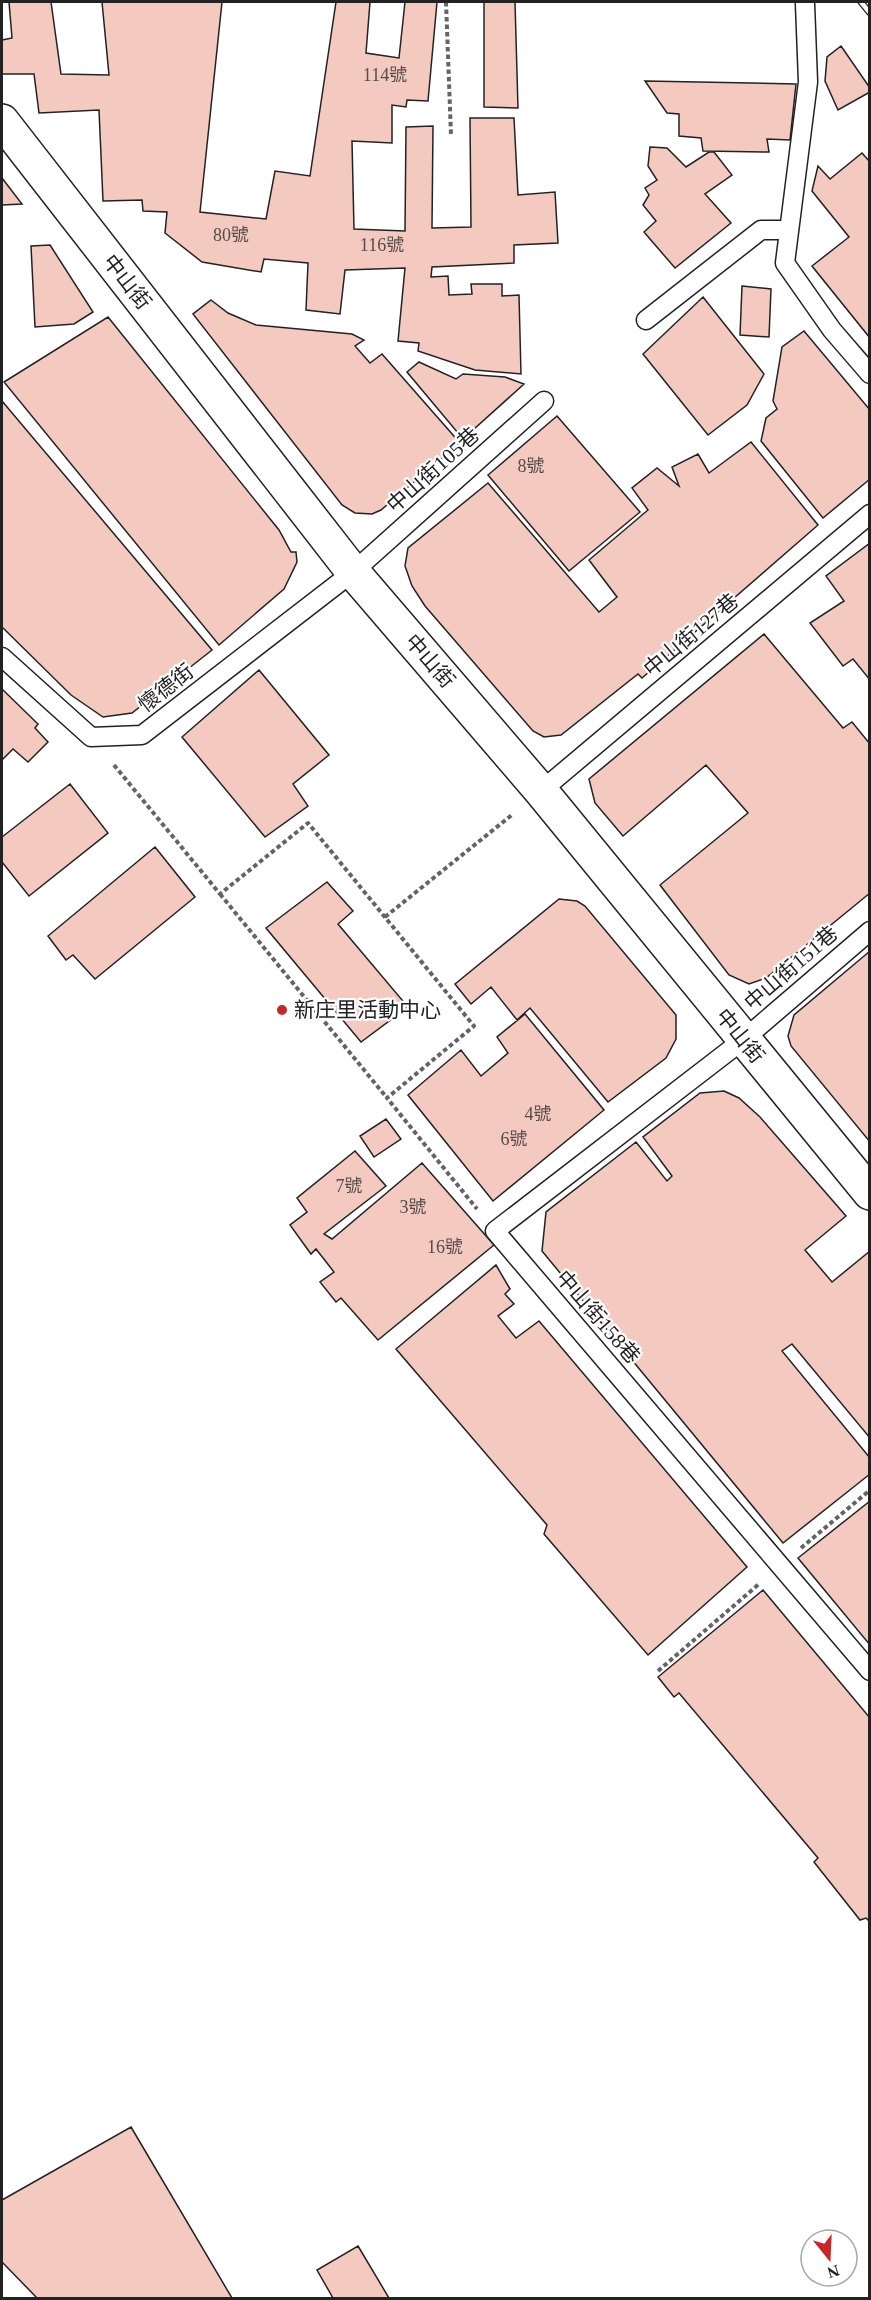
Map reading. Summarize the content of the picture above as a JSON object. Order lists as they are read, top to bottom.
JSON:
{
  "streets": {
    "street": ["中山街"],
    "lane": [
      "中山街105巷",
      "中山街127巷",
      "懷德街",
      "中山街151巷",
      "中山街158巷"
    ]
  },
  "crossings": [
    ["中山街", "中山街105巷"],
    ["中山街", "中山街127巷"],
    ["中山街", "懷德街"],
    ["中山街", "中山街151巷"],
    ["中山街105巷", "懷德街"]
  ],
  "places": ["新庄里活動中心"],
  "house_numbers": [
    "114號",
    "80號",
    "116號",
    "8號",
    "4號",
    "6號",
    "7號",
    "3號",
    "16號"
  ],
  "north": "bottom"
}
